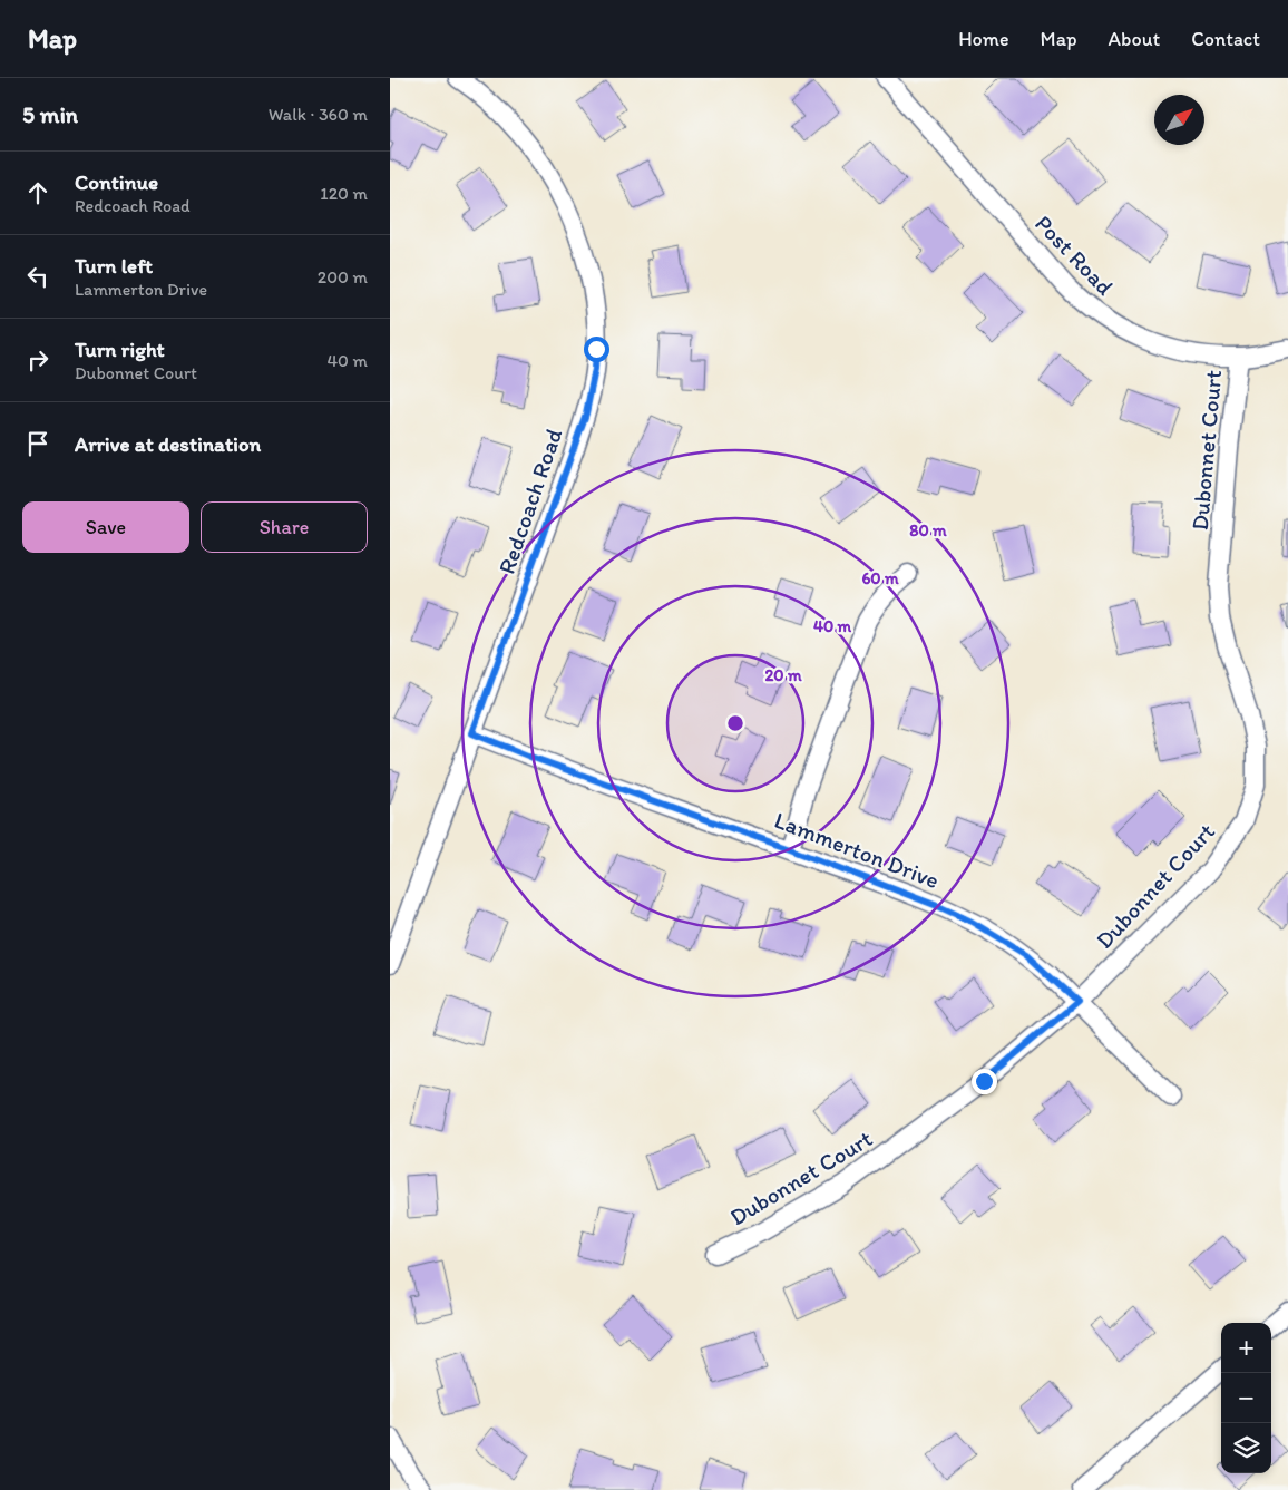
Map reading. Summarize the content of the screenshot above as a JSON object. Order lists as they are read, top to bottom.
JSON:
{
  "streets": {
    "street": [
      "Post Road",
      "Dubonnet Court",
      "Redcoach Road",
      "Lammerton Drive"
    ]
  },
  "crossings": [
    ["Post Road", "Dubonnet Court"],
    ["Dubonnet Court", "Lammerton Drive"],
    ["Redcoach Road", "Lammerton Drive"]
  ],
  "north": "top right",
  "page": {
    "header": "Map",
    "nav": [
      "Home",
      "Map",
      "About",
      "Contact"
    ],
    "heading": ["5 min", "Walk · 360 m"],
    "list": [
      ["Continue", "Redcoach Road", "120 m"],
      ["Turn left", "Lammerton Drive", "200 m"],
      ["Turn right", "Dubonnet Court", "40 m"],
      "Arrive at destination"
    ],
    "buttons": ["Save", "Share"],
    "map_buttons": ["+", "−"]
  },
  "rings": [
    "80 m",
    "60 m",
    "40 m",
    "20 m"
  ]
}
